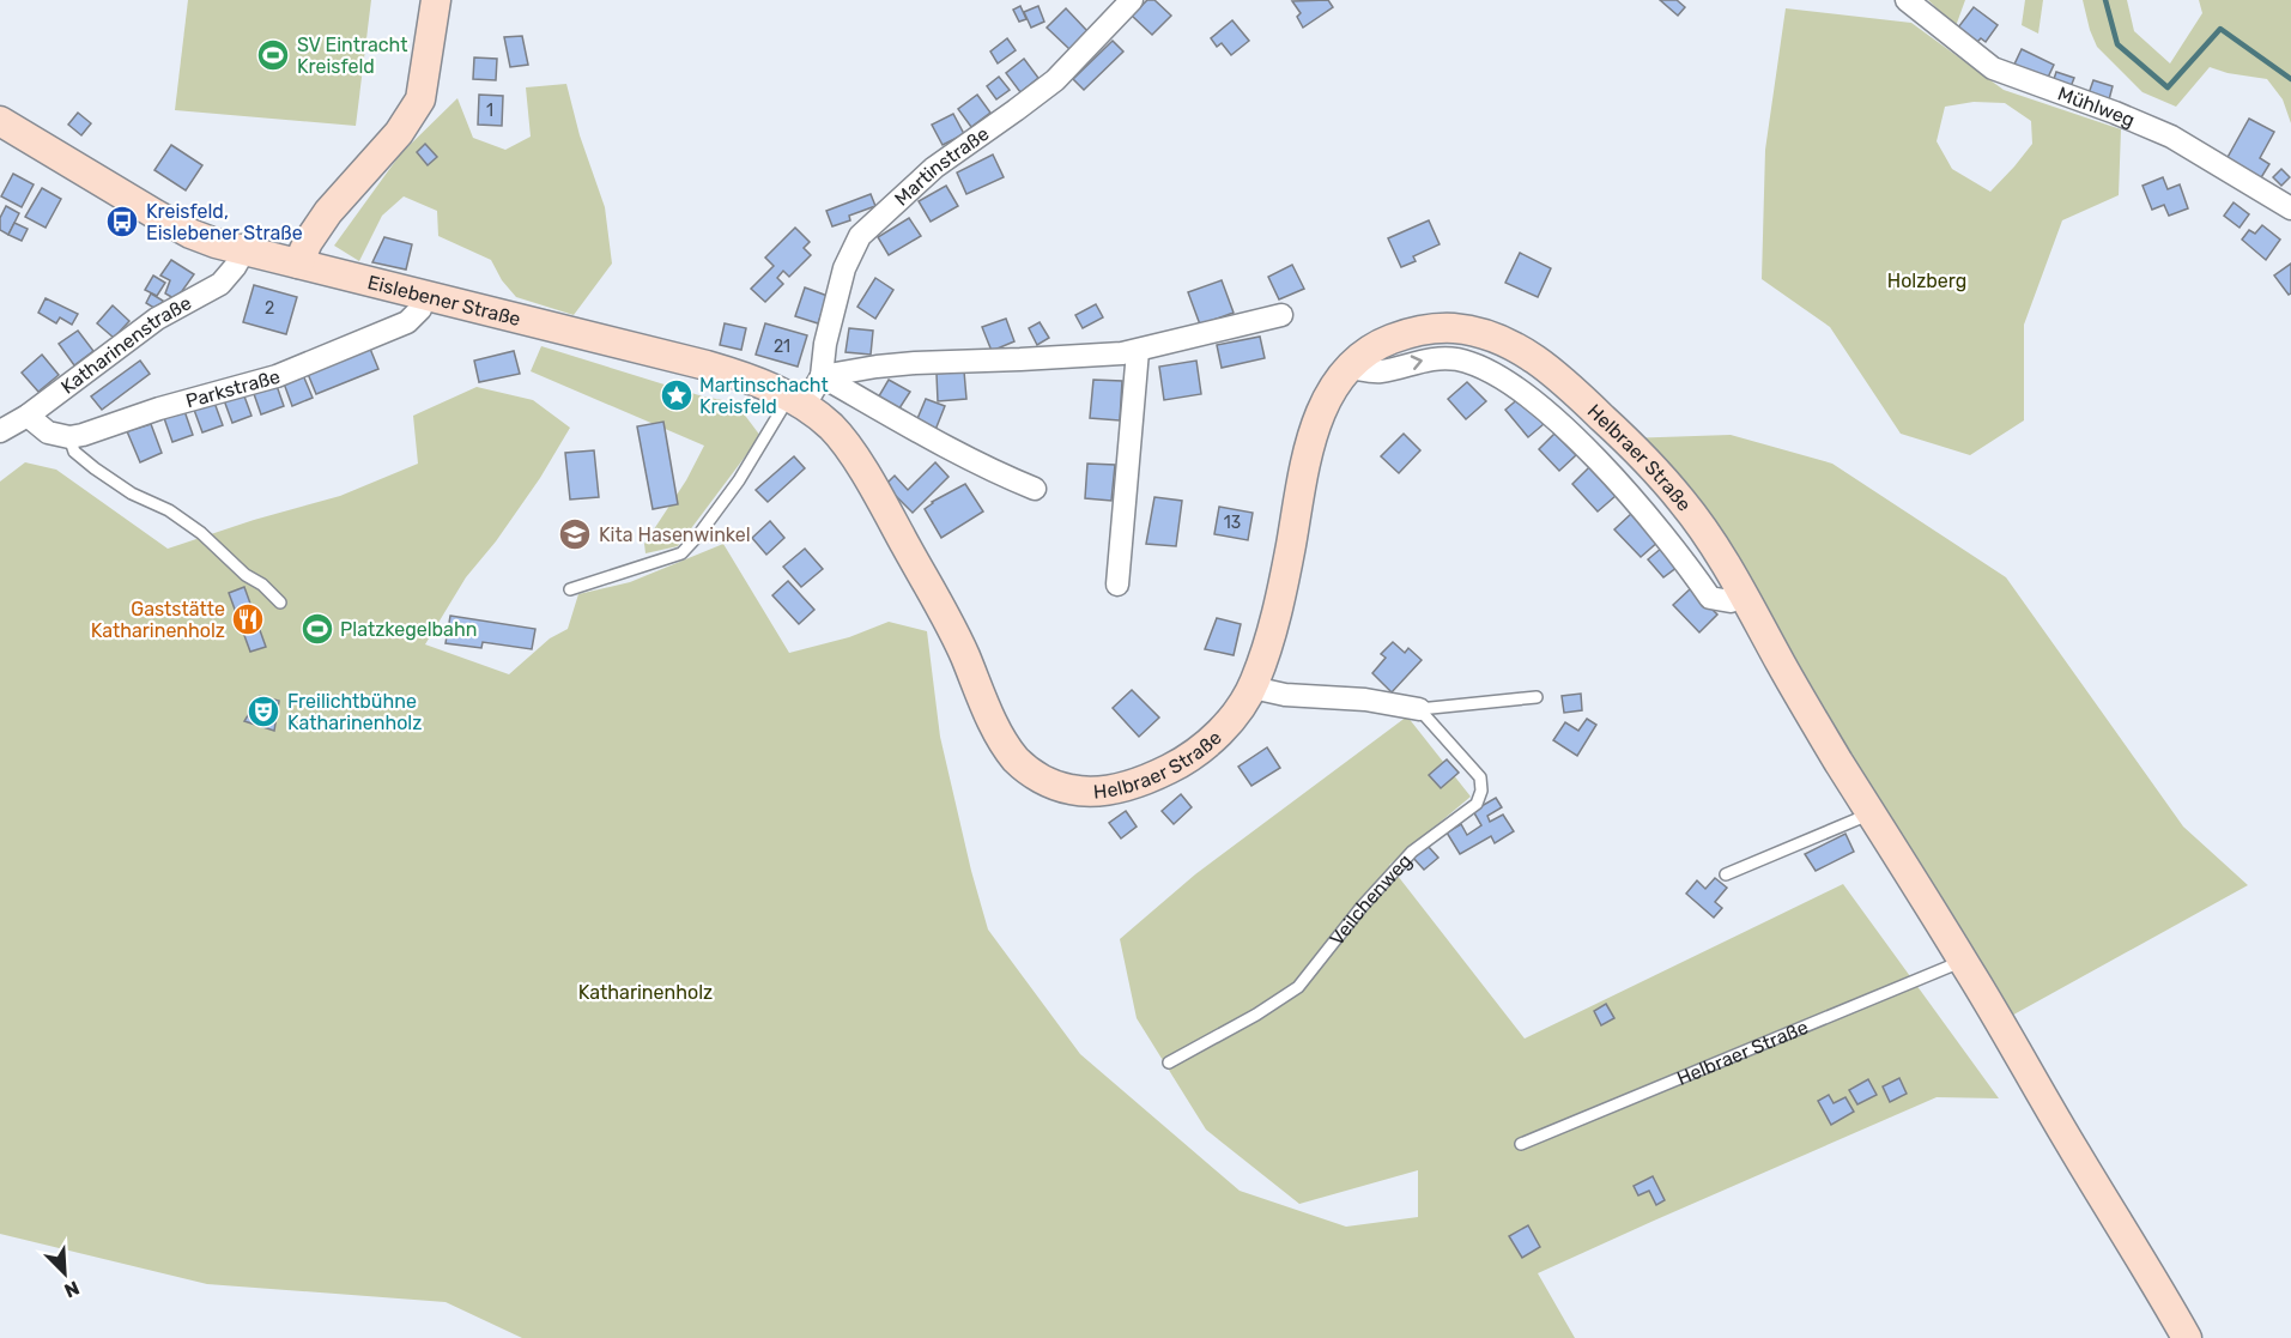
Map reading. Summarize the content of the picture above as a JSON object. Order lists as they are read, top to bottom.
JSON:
{
  "streets": {
    "main road": ["Eislebener Straße", "Helbraer Straße"],
    "street": [
      "Mühlweg",
      "Martinstraße",
      "Katharinenstraße",
      "Parkstraße"
    ],
    "lane": ["Veilchenweg"]
  },
  "crossings": [
    ["Martinstraße", "Eislebener Straße"],
    ["Eislebener Straße", "Katharinenstraße"],
    ["Eislebener Straße", "Parkstraße"],
    ["Eislebener Straße", "Helbraer Straße"]
  ],
  "parks": ["Holzberg", "Katharinenholz"],
  "places": {
    "sports": ["SV Eintracht Kreisfeld", "Platzkegelbahn"],
    "bus stop": ["Kreisfeld, Eislebener Straße"],
    "place": ["Martinschacht Kreisfeld"],
    "school or university": ["Kita Hasenwinkel"],
    "restaurant": ["Gaststätte Katharinenholz"],
    "theatre": ["Freilichtbühne Katharinenholz"]
  },
  "house_numbers": [
    "1",
    "2",
    "21",
    "13"
  ],
  "north": "bottom right"
}
